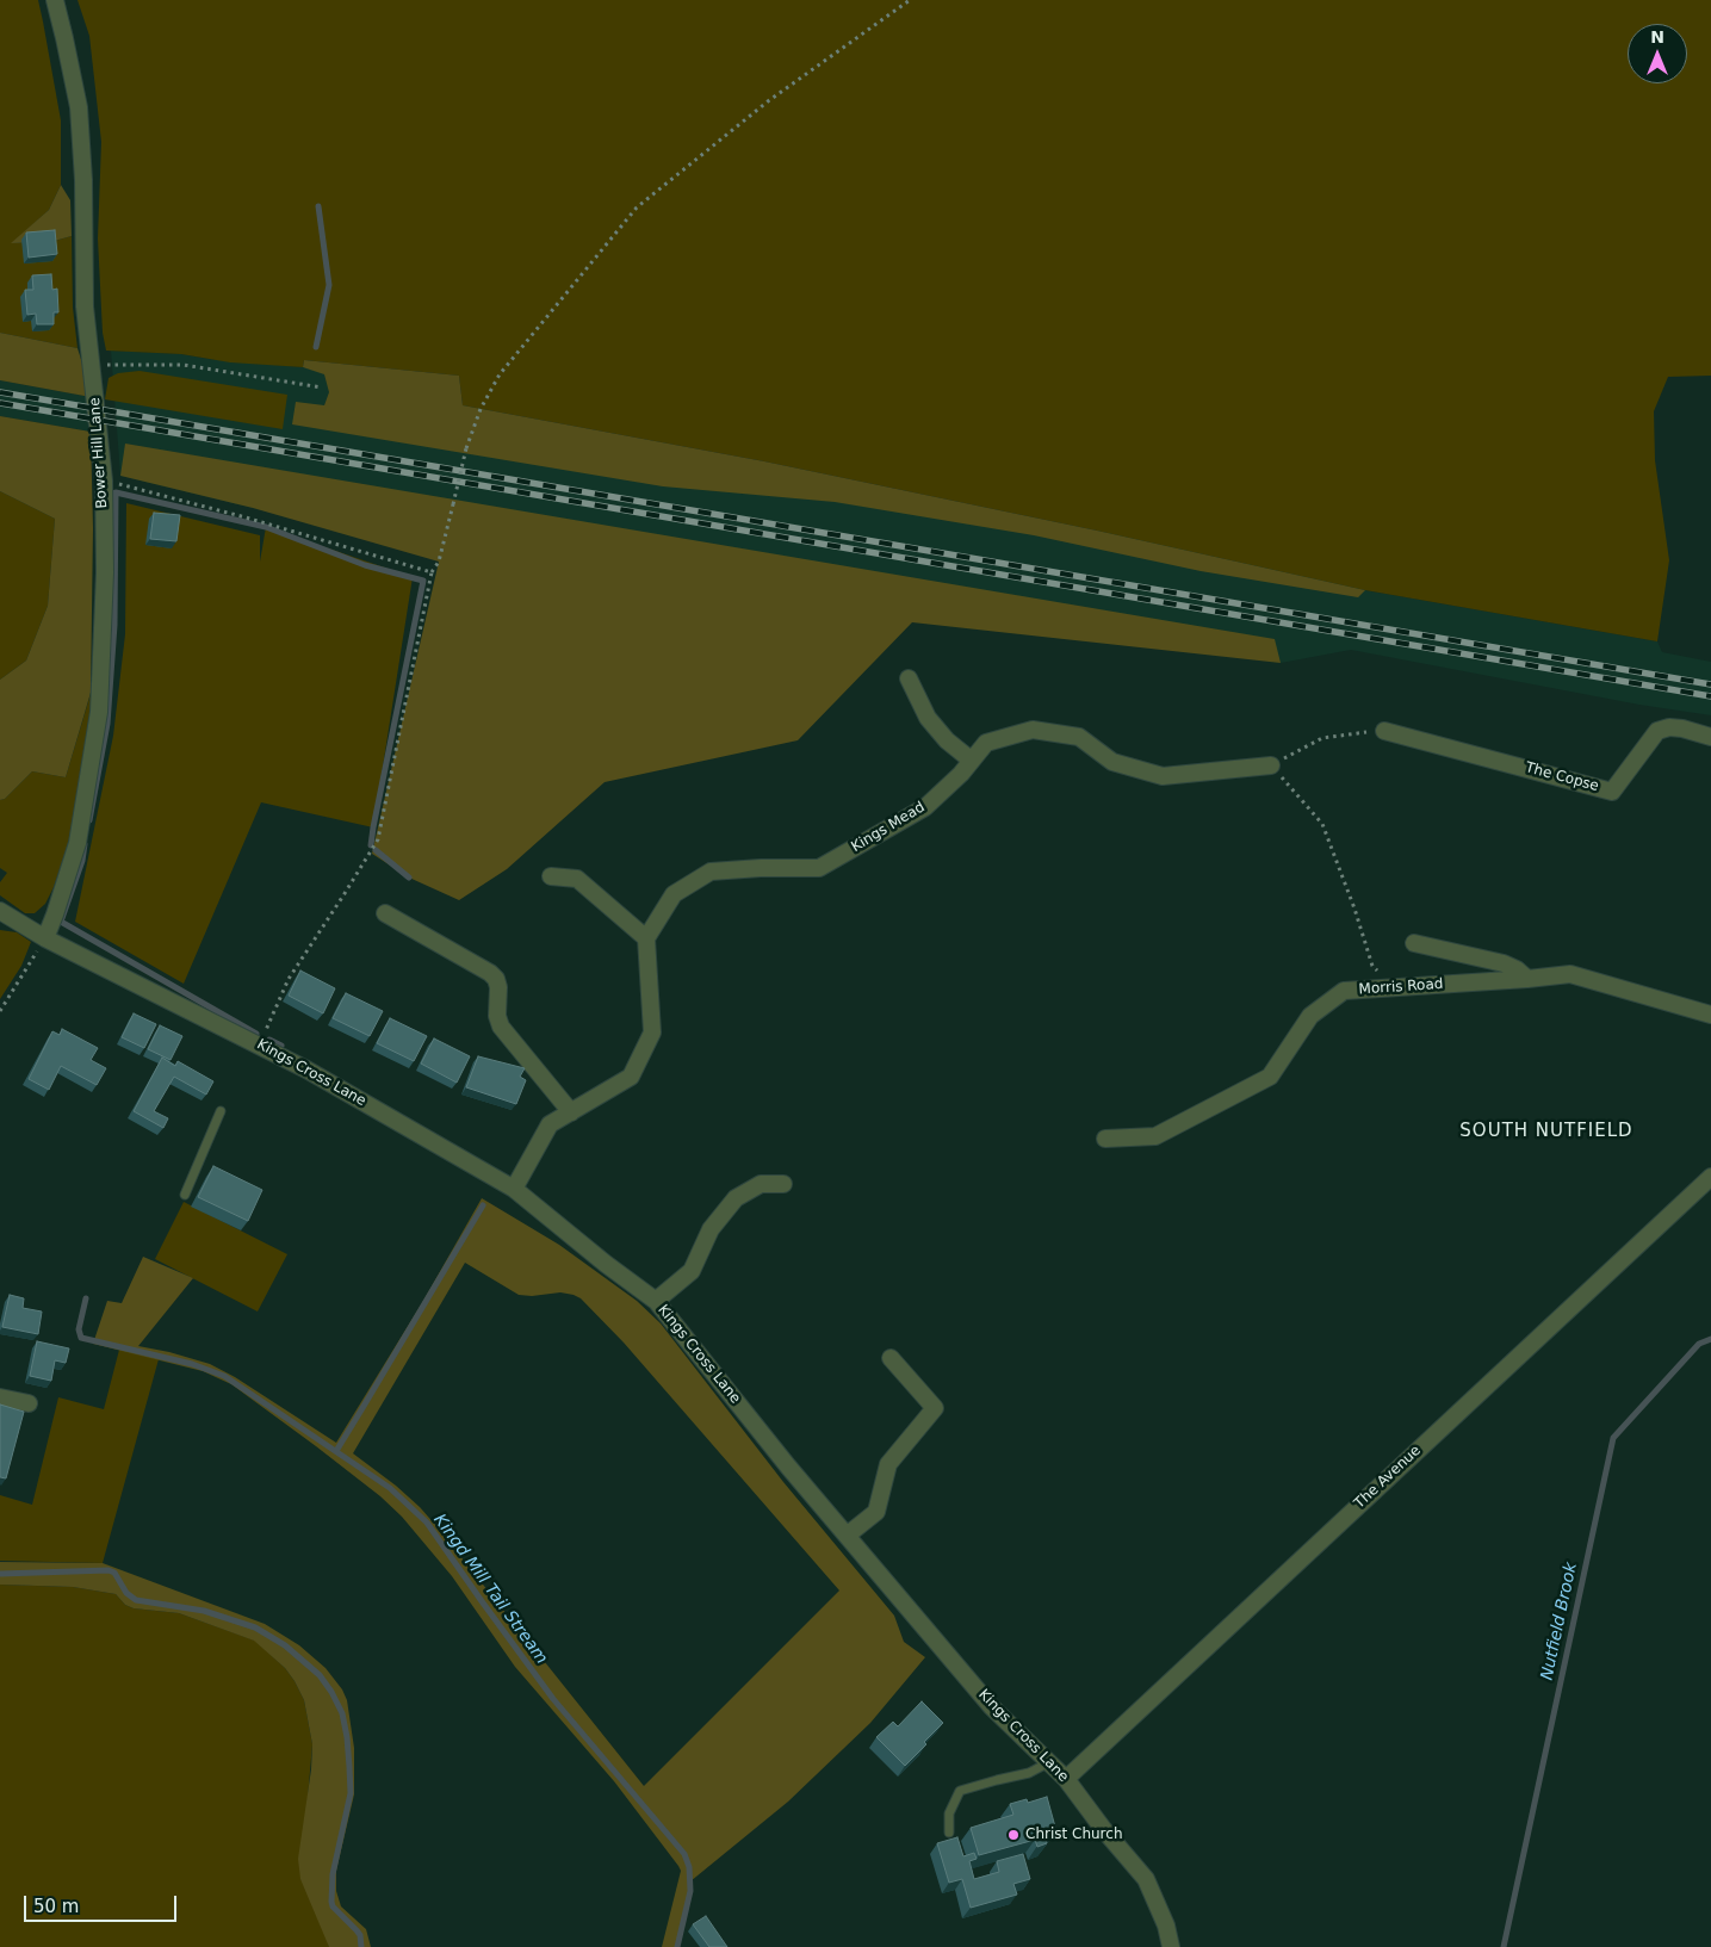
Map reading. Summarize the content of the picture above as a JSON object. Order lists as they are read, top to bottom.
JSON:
{
  "streets": {
    "street": [
      "Bower Hill Lane",
      "The Copse",
      "Kings Mead",
      "Morris Road",
      "Kings Cross Lane",
      "The Avenue"
    ]
  },
  "crossings": [
    ["Bower Hill Lane", "Kings Cross Lane"],
    ["Kings Cross Lane", "The Avenue"]
  ],
  "districts": ["SOUTH NUTFIELD"],
  "water": ["Kingd Mill Tail Stream", "Nutfield Brook"],
  "places": ["Christ Church"],
  "scale_bar": "50 m",
  "north": "top"
}
